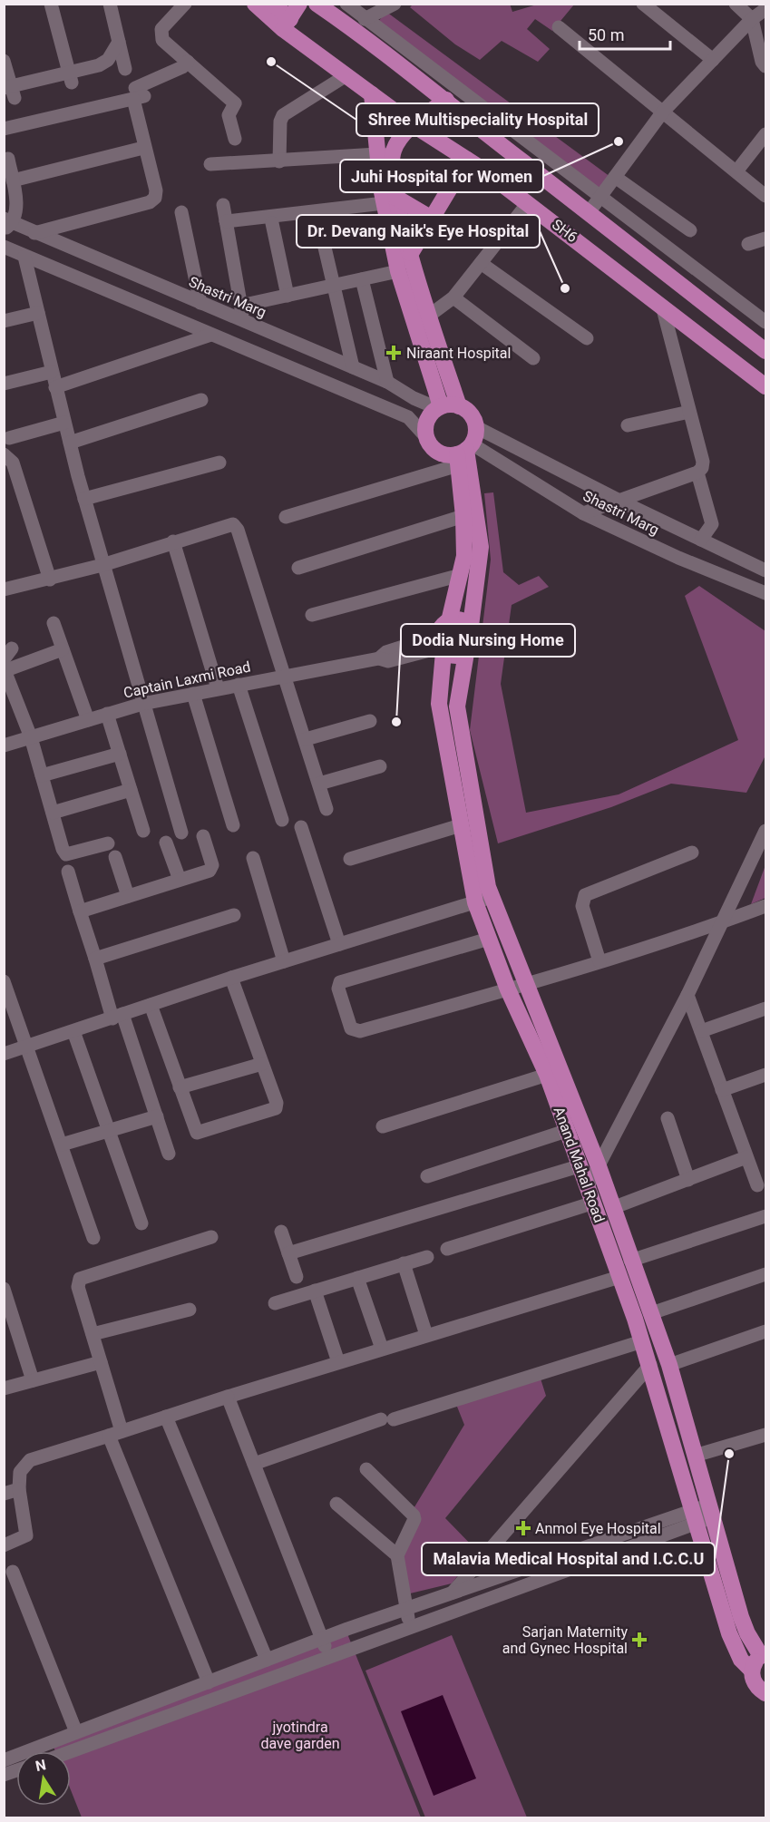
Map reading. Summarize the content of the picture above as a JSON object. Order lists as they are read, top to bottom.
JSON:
{
  "streets": {
    "main road": ["SH6", "Anand Mahal Road"],
    "street": ["Shastri Marg", "Captain Laxmi Road"]
  },
  "crossings": [
    ["Captain Laxmi Road", "Anand Mahal Road"]
  ],
  "parks": ["jyotindra dave garden"],
  "places": {
    "other": [
      "Shree Multispeciality Hospital",
      "Juhi Hospital for Women",
      "Dr. Devang Naik's Eye Hospital",
      "Dodia Nursing Home",
      "Malavia Medical Hospital and I.C.C.U"
    ],
    "health": ["Niraant Hospital", "Anmol Eye Hospital", "Sarjan Maternity and Gynec Hospital"]
  },
  "scale_bar": "50 m",
  "north": "top"
}
